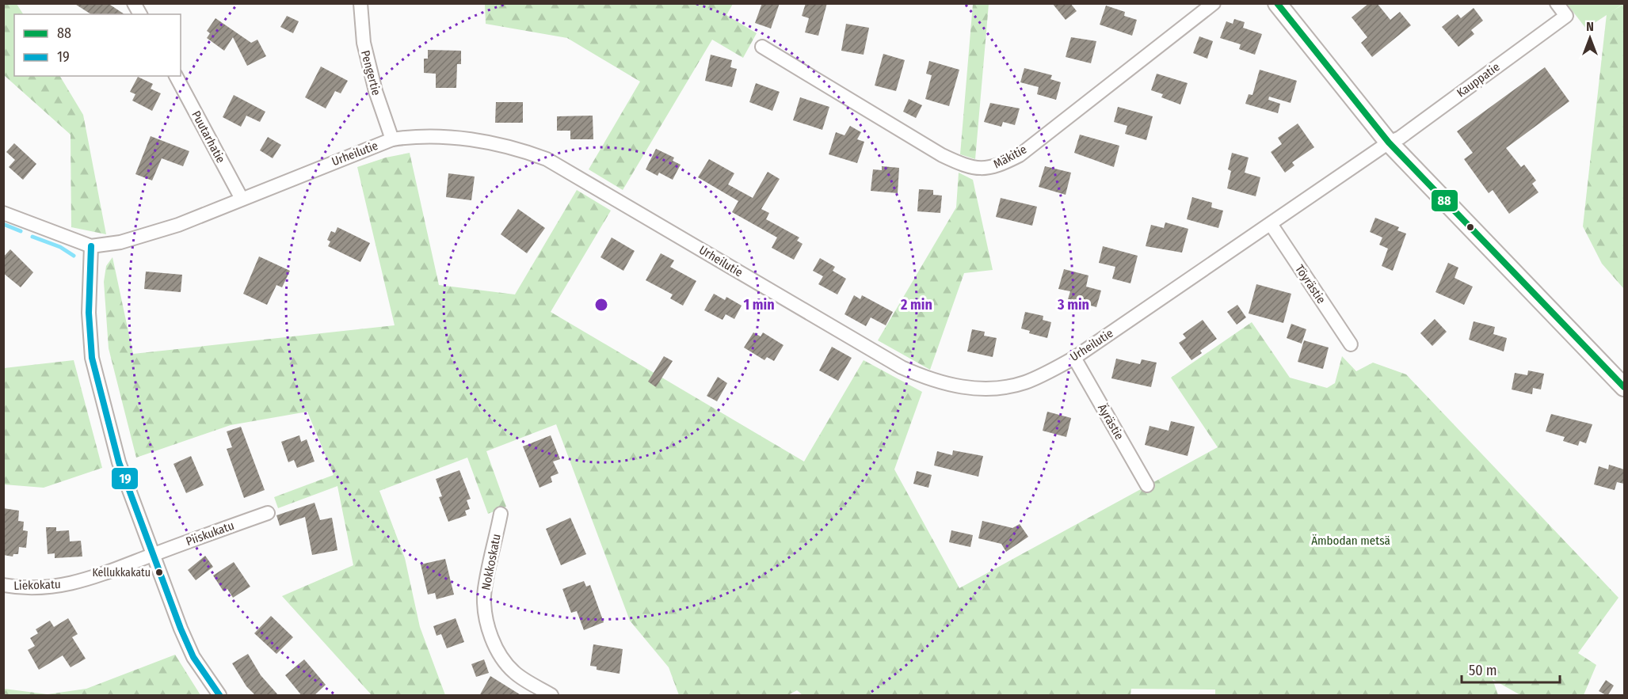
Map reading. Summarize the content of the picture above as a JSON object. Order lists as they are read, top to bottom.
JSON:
{
  "streets": {
    "street": [
      "Pengertie",
      "Kauppatie",
      "Puutarhatie",
      "Urheilutie",
      "Mäkitie",
      "Töyrästie",
      "Äyrästie",
      "Piiskukatu",
      "Nokkoskatu",
      "Liekokatu"
    ]
  },
  "crossings": [
    ["Pengertie", "Urheilutie"],
    ["Kauppatie", "Urheilutie"],
    ["Puutarhatie", "Urheilutie"],
    ["Urheilutie", "Töyrästie"],
    ["Urheilutie", "Äyrästie"],
    ["Piiskukatu", "Liekokatu"]
  ],
  "parks": ["Ämbodan metsä"],
  "places": ["Kellukkakatu"],
  "lines": ["transit line 88", "transit line 19"],
  "legend": ["88", "19"],
  "scale_bar": "50 m",
  "north": "top",
  "rings": ["1 min", "2 min", "3 min"]
}
